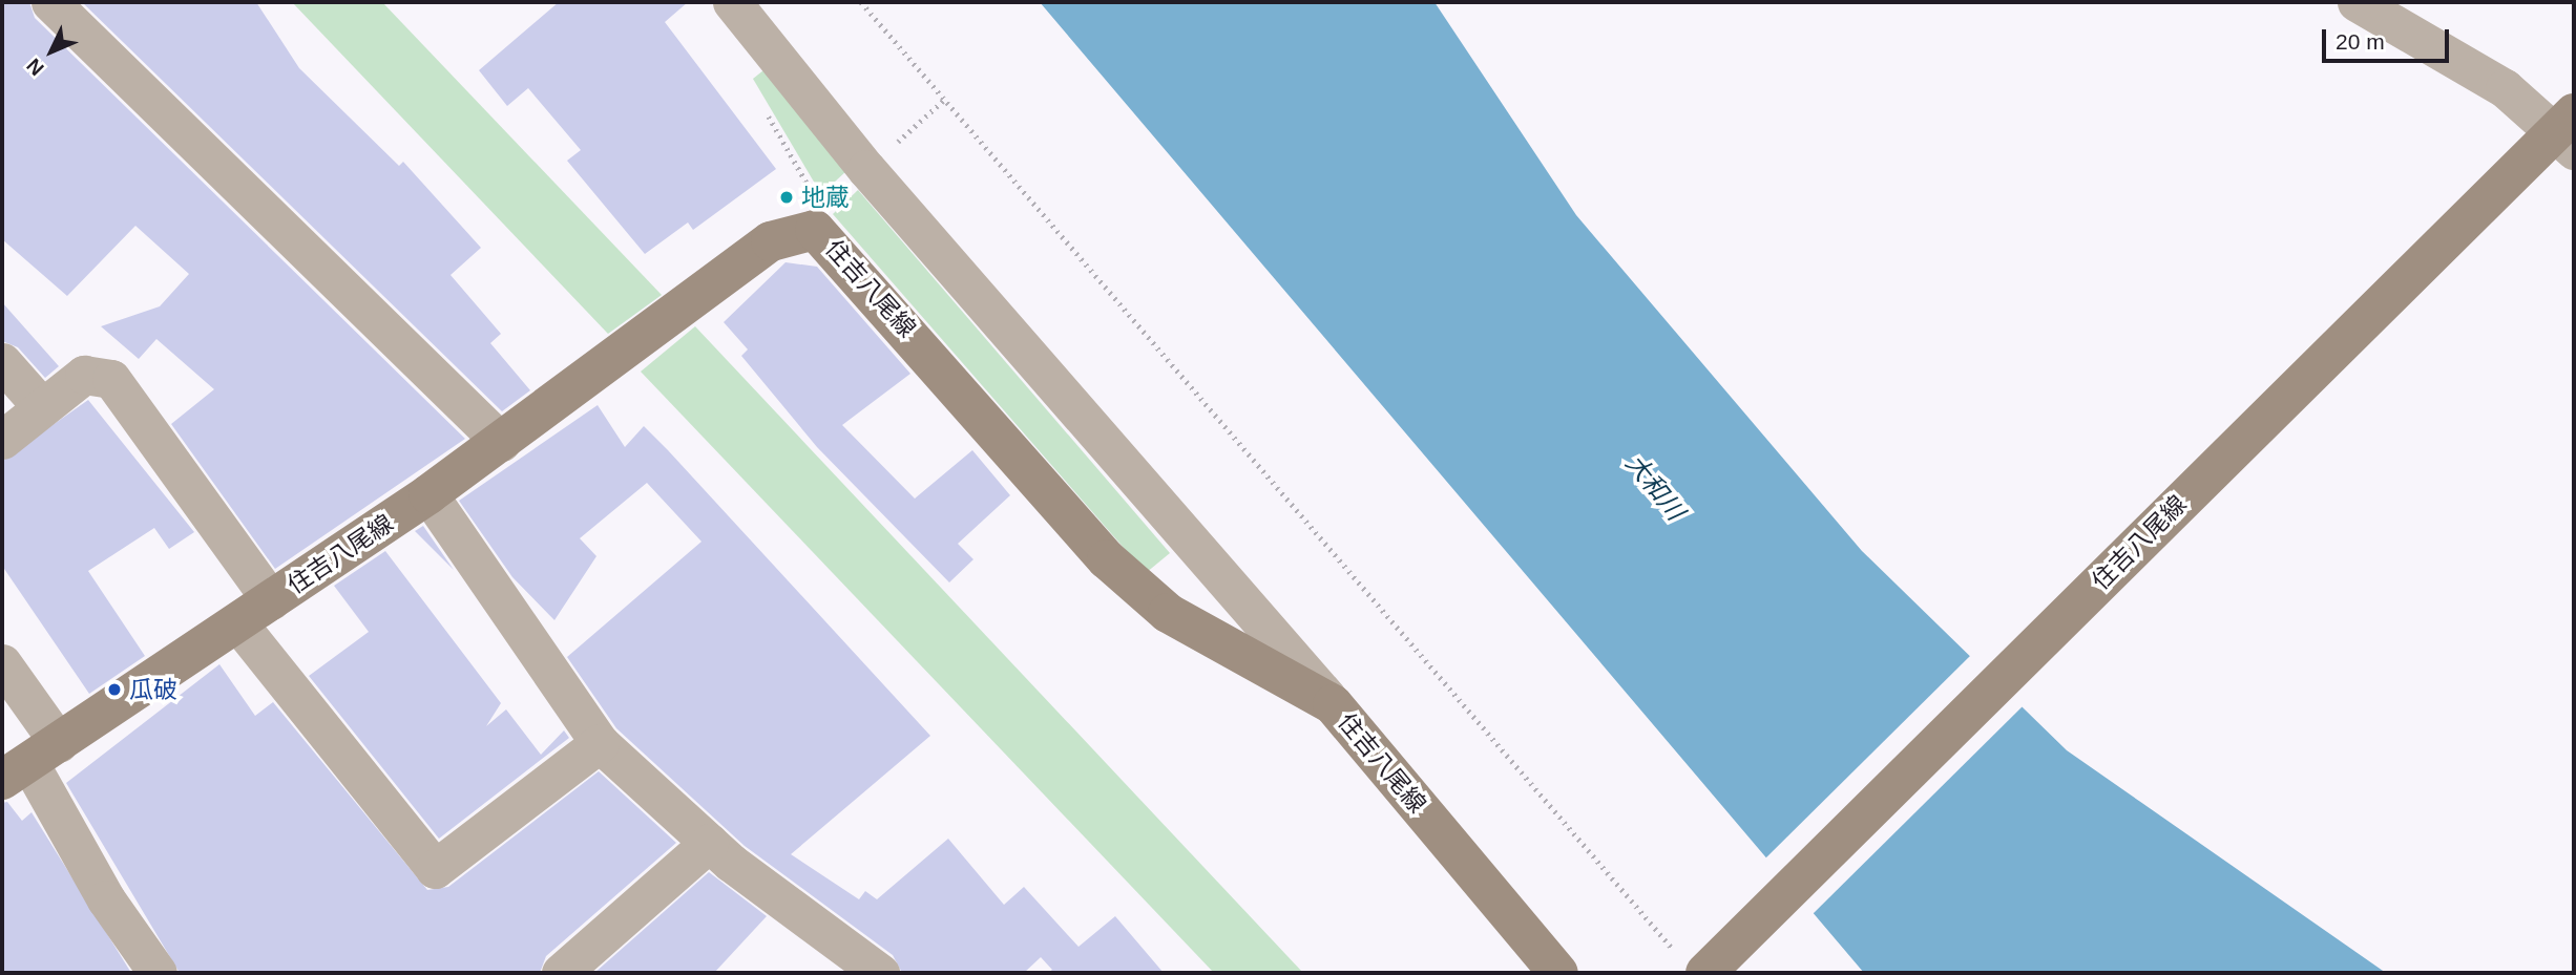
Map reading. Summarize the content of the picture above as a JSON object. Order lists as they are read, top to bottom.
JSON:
{
  "streets": {
    "main road": ["住吉八尾線"]
  },
  "water": ["大和川"],
  "places": ["地蔵", "瓜破"],
  "scale_bar": "20 m",
  "north": "bottom left"
}
